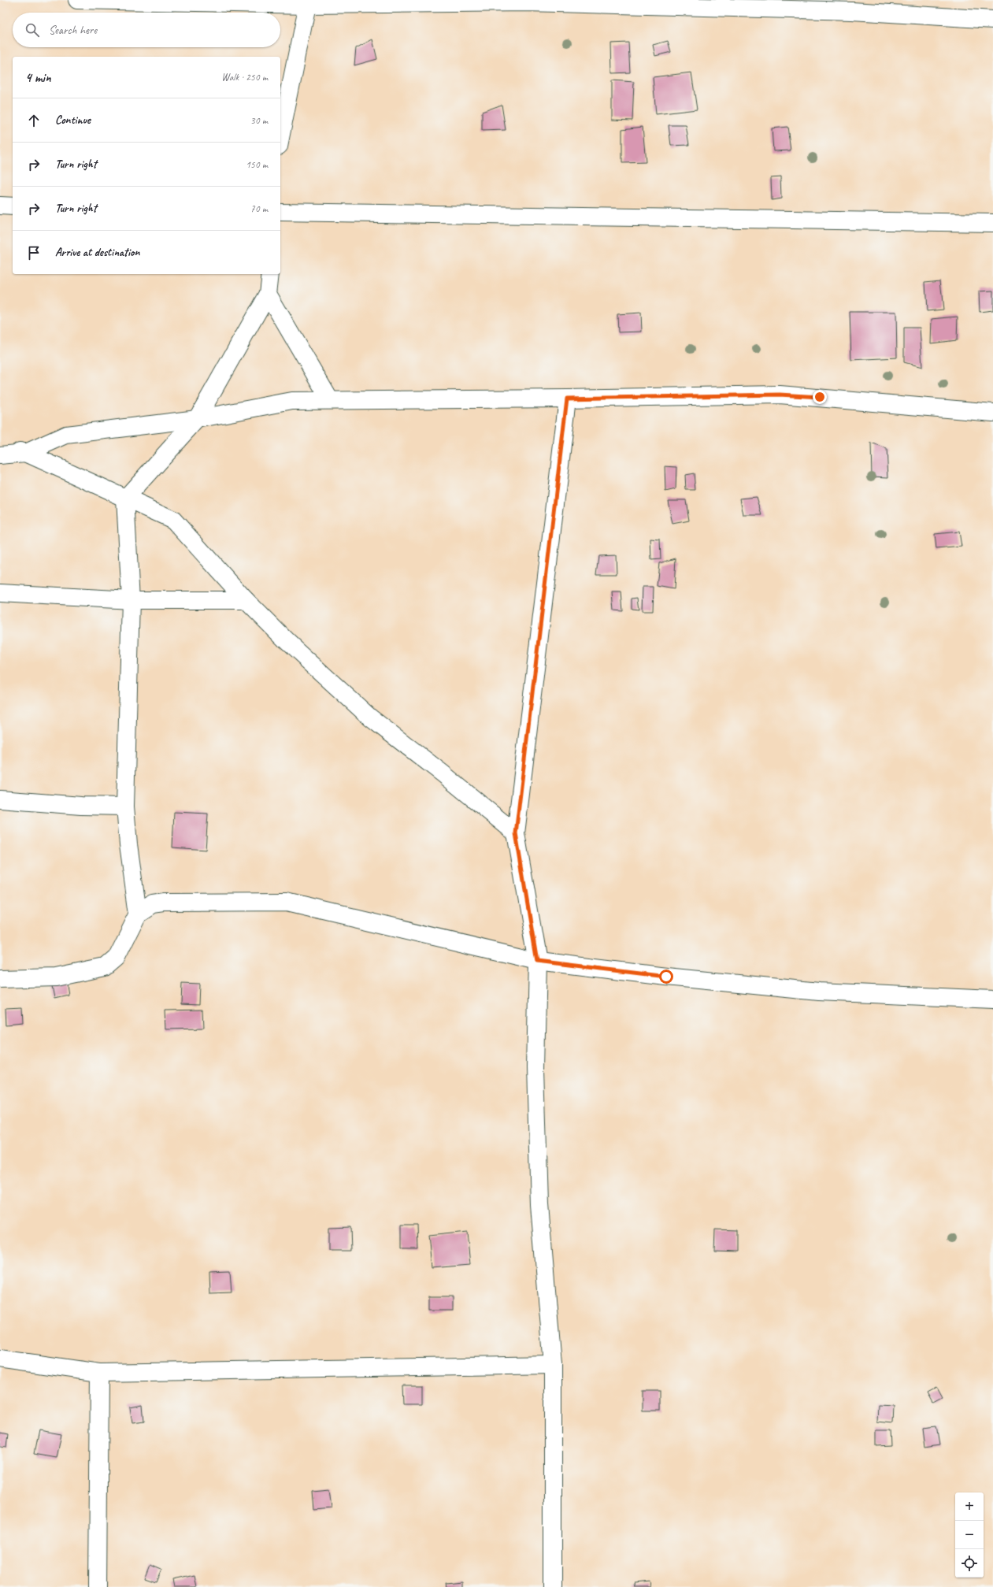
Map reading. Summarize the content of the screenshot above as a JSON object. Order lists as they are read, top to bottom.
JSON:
{
  "page": {
    "search": "Search here",
    "heading": ["4 min", "Walk · 250 m"],
    "list": [
      ["Continue", "30 m"],
      ["Turn right", "150 m"],
      ["Turn right", "70 m"],
      "Arrive at destination"
    ],
    "map_buttons": ["+", "−"]
  }
}
